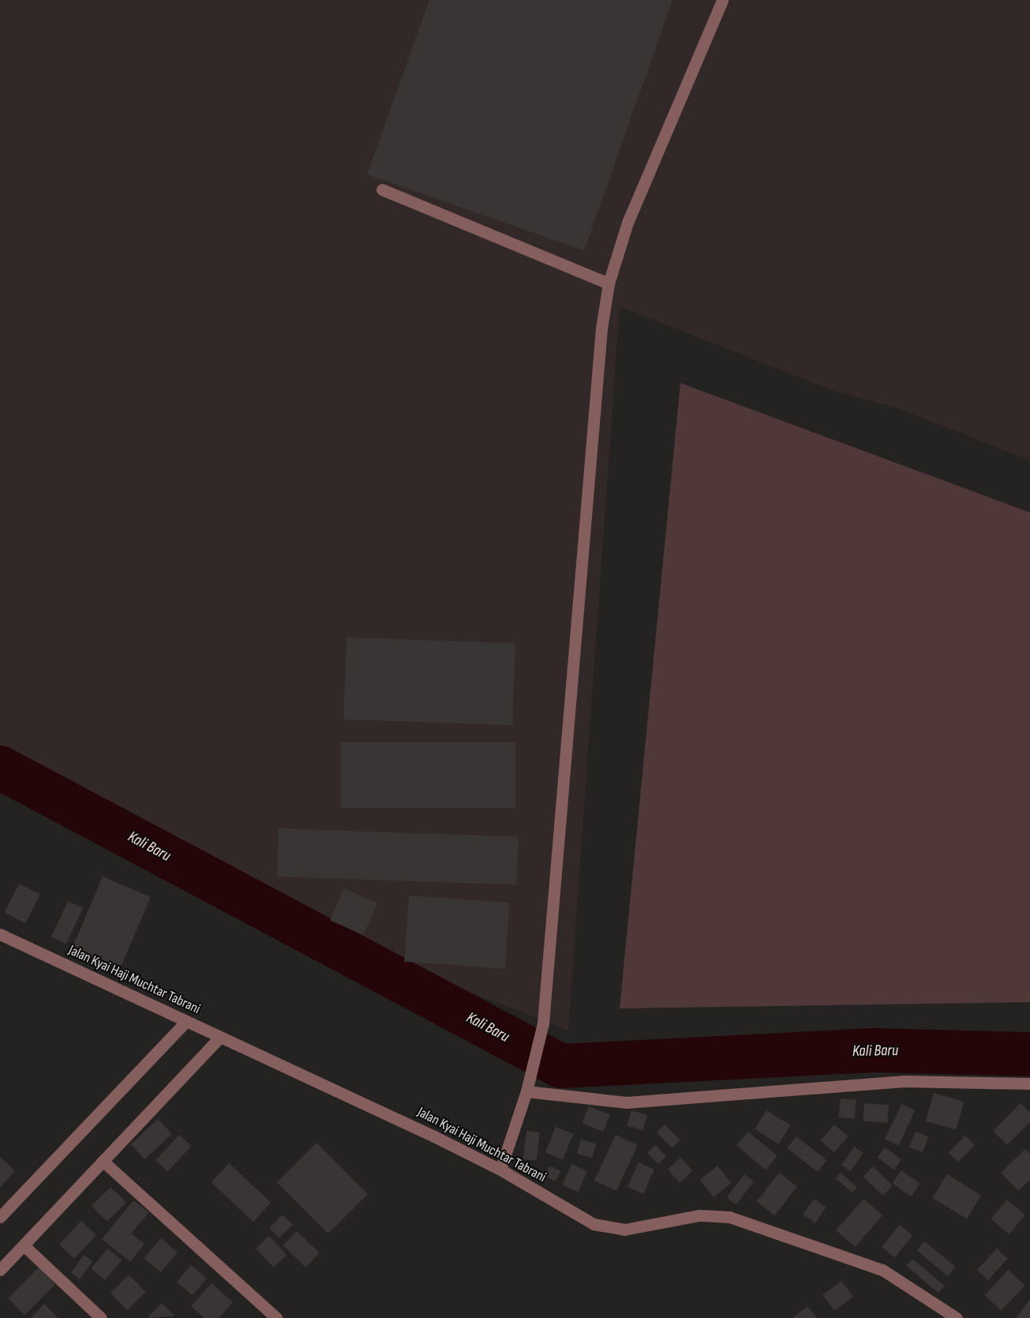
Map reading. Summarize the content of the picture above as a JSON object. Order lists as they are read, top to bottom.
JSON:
{
  "streets": {
    "street": ["Jalan Kyai Haji Muchtar Tabrani"]
  },
  "water": ["Kali Baru"]
}
